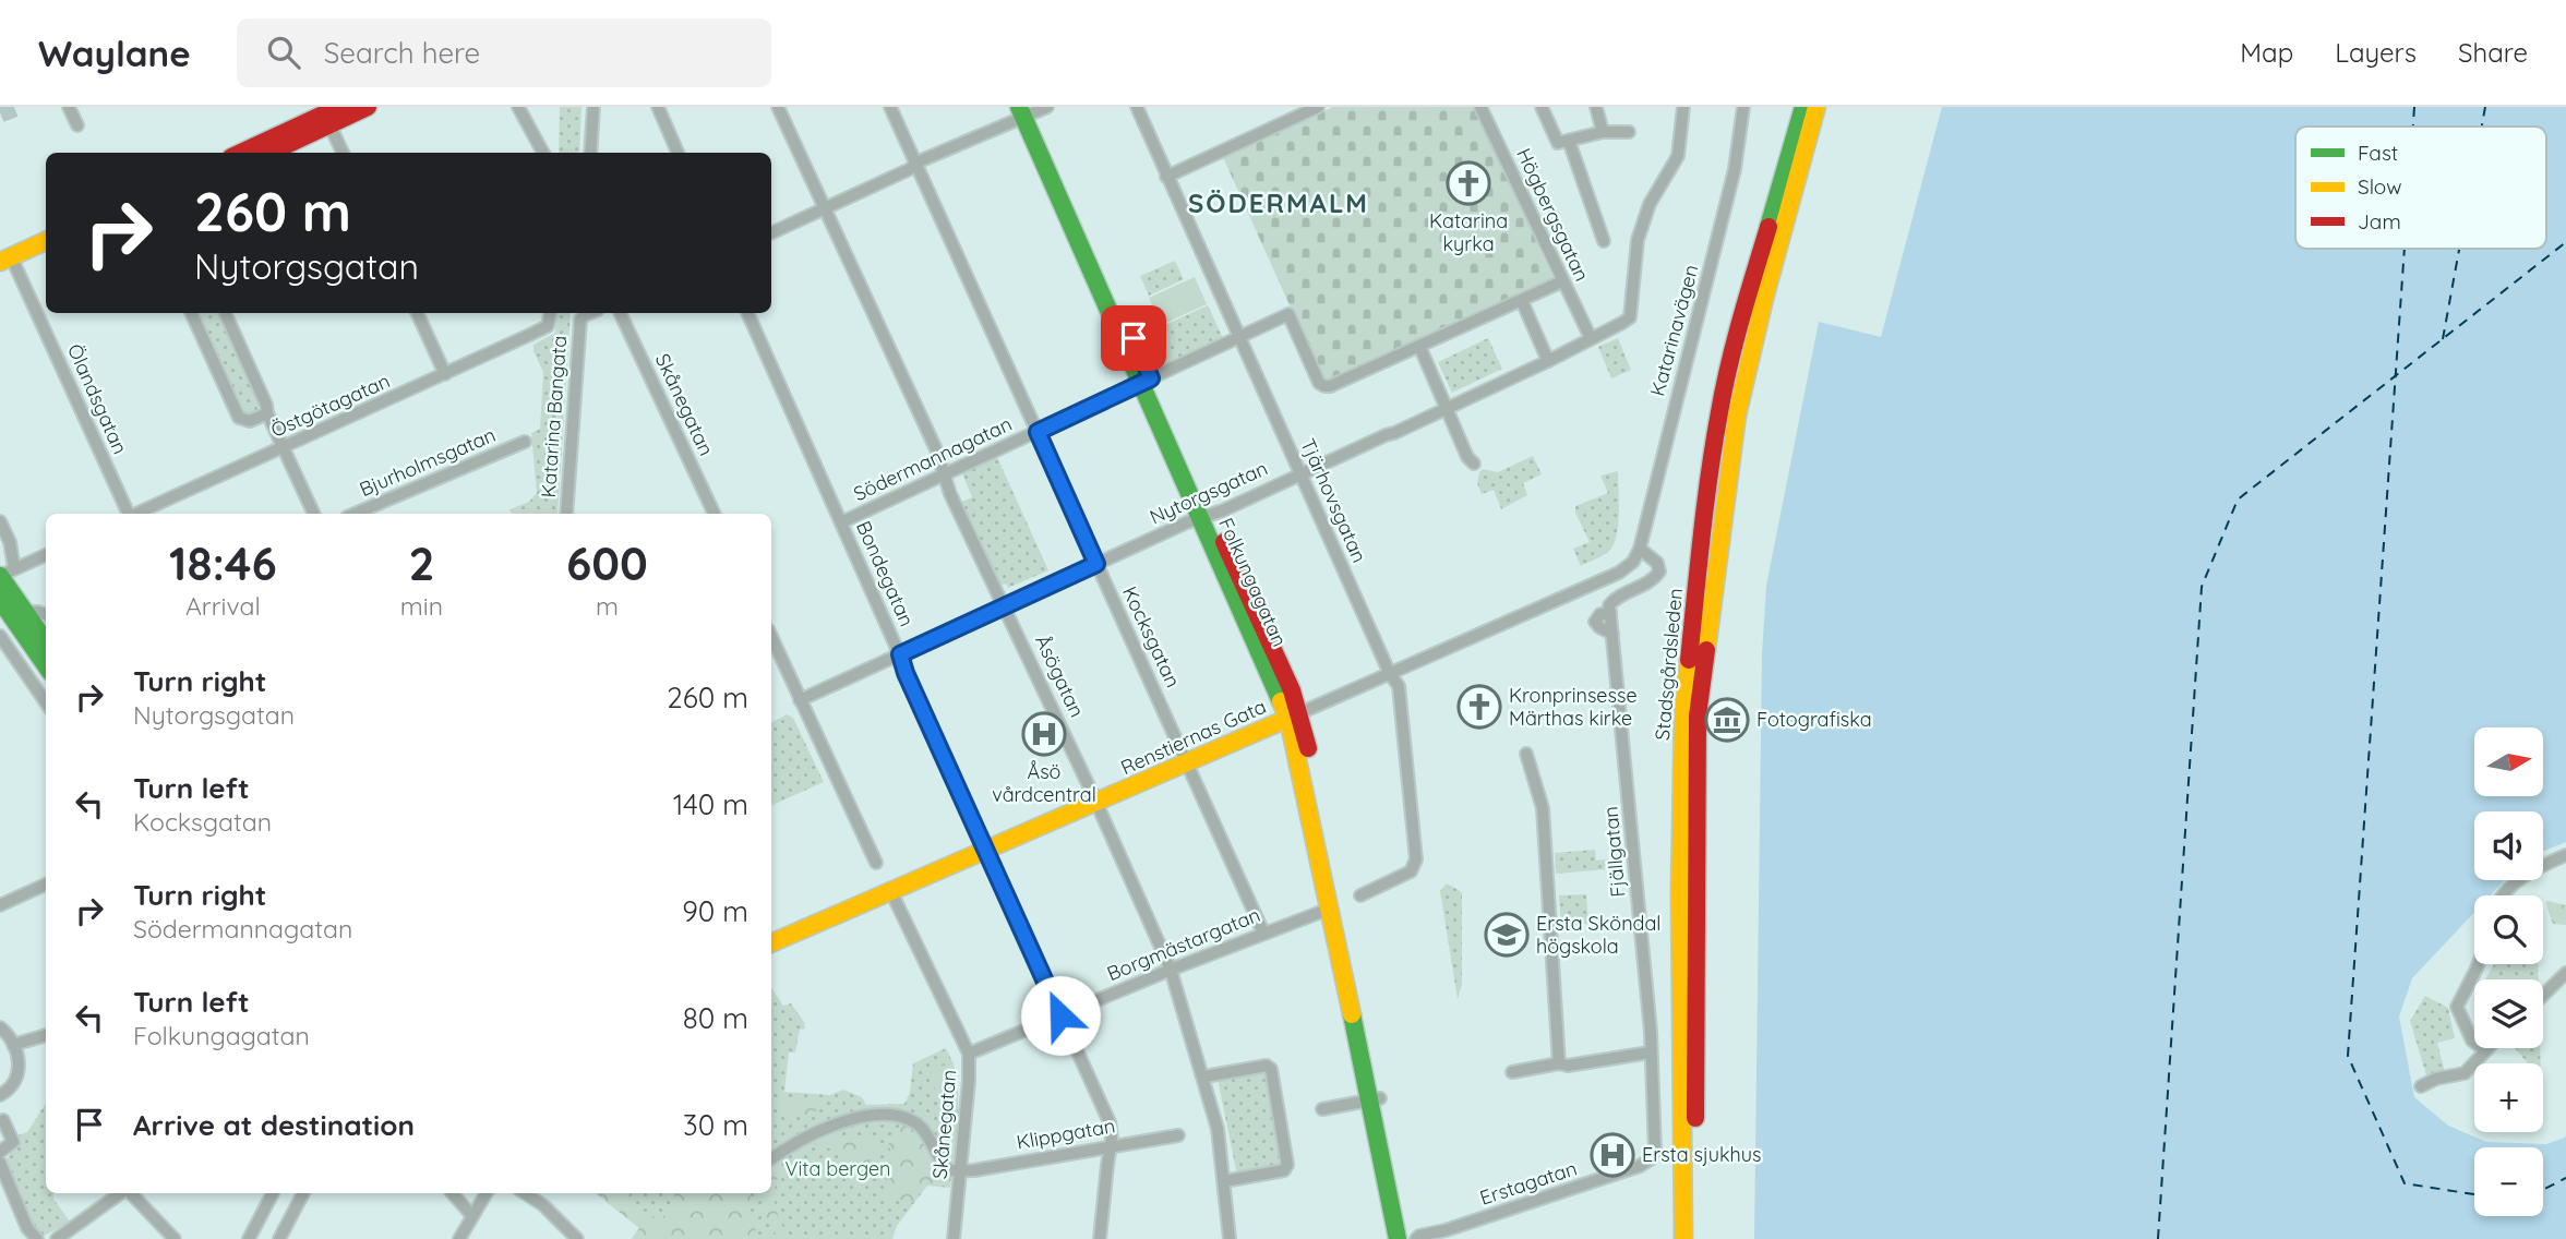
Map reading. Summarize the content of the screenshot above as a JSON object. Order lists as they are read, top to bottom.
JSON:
{
  "streets": {
    "street": [
      "Högbergsgatan",
      "Katarinavägen",
      "Ölandsgatan",
      "Skånegatan",
      "Östgötagatan",
      "Katarina Bangata",
      "Södermannagatan",
      "Bjurholmsgatan",
      "Nytorgsgatan",
      "Tjärhovsgatan",
      "Bondegatan",
      "Folkungagatan",
      "Kocksgatan",
      "Stadsgårdsleden",
      "Åsögatan",
      "Renstiernas Gata",
      "Fjällgatan",
      "Borgmästargatan",
      "Klippgatan",
      "Erstagatan"
    ]
  },
  "crossings": [
    ["Högbergsgatan", "Nytorgsgatan"],
    ["Katarinavägen", "Renstiernas Gata"],
    ["Katarinavägen", "Fjällgatan"],
    ["Skånegatan", "Renstiernas Gata"],
    ["Skånegatan", "Borgmästargatan"],
    ["Skånegatan", "Klippgatan"],
    ["Östgötagatan", "Katarina Bangata"],
    ["Södermannagatan", "Tjärhovsgatan"],
    ["Södermannagatan", "Bondegatan"],
    ["Södermannagatan", "Folkungagatan"],
    ["Södermannagatan", "Kocksgatan"],
    ["Södermannagatan", "Åsögatan"],
    ["Nytorgsgatan", "Tjärhovsgatan"],
    ["Nytorgsgatan", "Bondegatan"],
    ["Nytorgsgatan", "Folkungagatan"],
    ["Nytorgsgatan", "Kocksgatan"],
    ["Nytorgsgatan", "Åsögatan"],
    ["Tjärhovsgatan", "Renstiernas Gata"],
    ["Bondegatan", "Renstiernas Gata"],
    ["Bondegatan", "Borgmästargatan"],
    ["Bondegatan", "Klippgatan"],
    ["Folkungagatan", "Renstiernas Gata"],
    ["Folkungagatan", "Borgmästargatan"],
    ["Kocksgatan", "Renstiernas Gata"],
    ["Kocksgatan", "Borgmästargatan"],
    ["Åsögatan", "Renstiernas Gata"],
    ["Åsögatan", "Borgmästargatan"],
    ["Fjällgatan", "Erstagatan"]
  ],
  "districts": ["SÖDERMALM"],
  "parks": ["Vita bergen"],
  "places": {
    "church": ["Katarina kyrka", "Kronprinsesse Märthas kirke"],
    "museum": ["Fotografiska"],
    "hospital": ["Åsö vårdcentral", "Ersta sjukhus"],
    "school or university": ["Ersta Sköndal högskola"]
  },
  "legend": ["Fast", "Slow", "Jam"],
  "north": "right",
  "page": {
    "header": "Waylane",
    "search": "Search here",
    "nav": ["Map", "Layers", "Share"],
    "turn": ["260 m", "Nytorgsgatan"],
    "eta": [
      "18:46",
      "Arrival",
      "2",
      "min",
      "600",
      "m"
    ],
    "list": [
      {
        "name": "Turn right",
        "note": "Nytorgsgatan",
        "value": "260 m"
      },
      {
        "name": "Turn left",
        "note": "Kocksgatan",
        "value": "140 m"
      },
      {
        "name": "Turn right",
        "note": "Södermannagatan",
        "value": "90 m"
      },
      {
        "name": "Turn left",
        "note": "Folkungagatan",
        "value": "80 m"
      },
      {
        "name": "Arrive at destination",
        "value": "30 m"
      }
    ],
    "map_buttons": ["+", "−"]
  }
}
